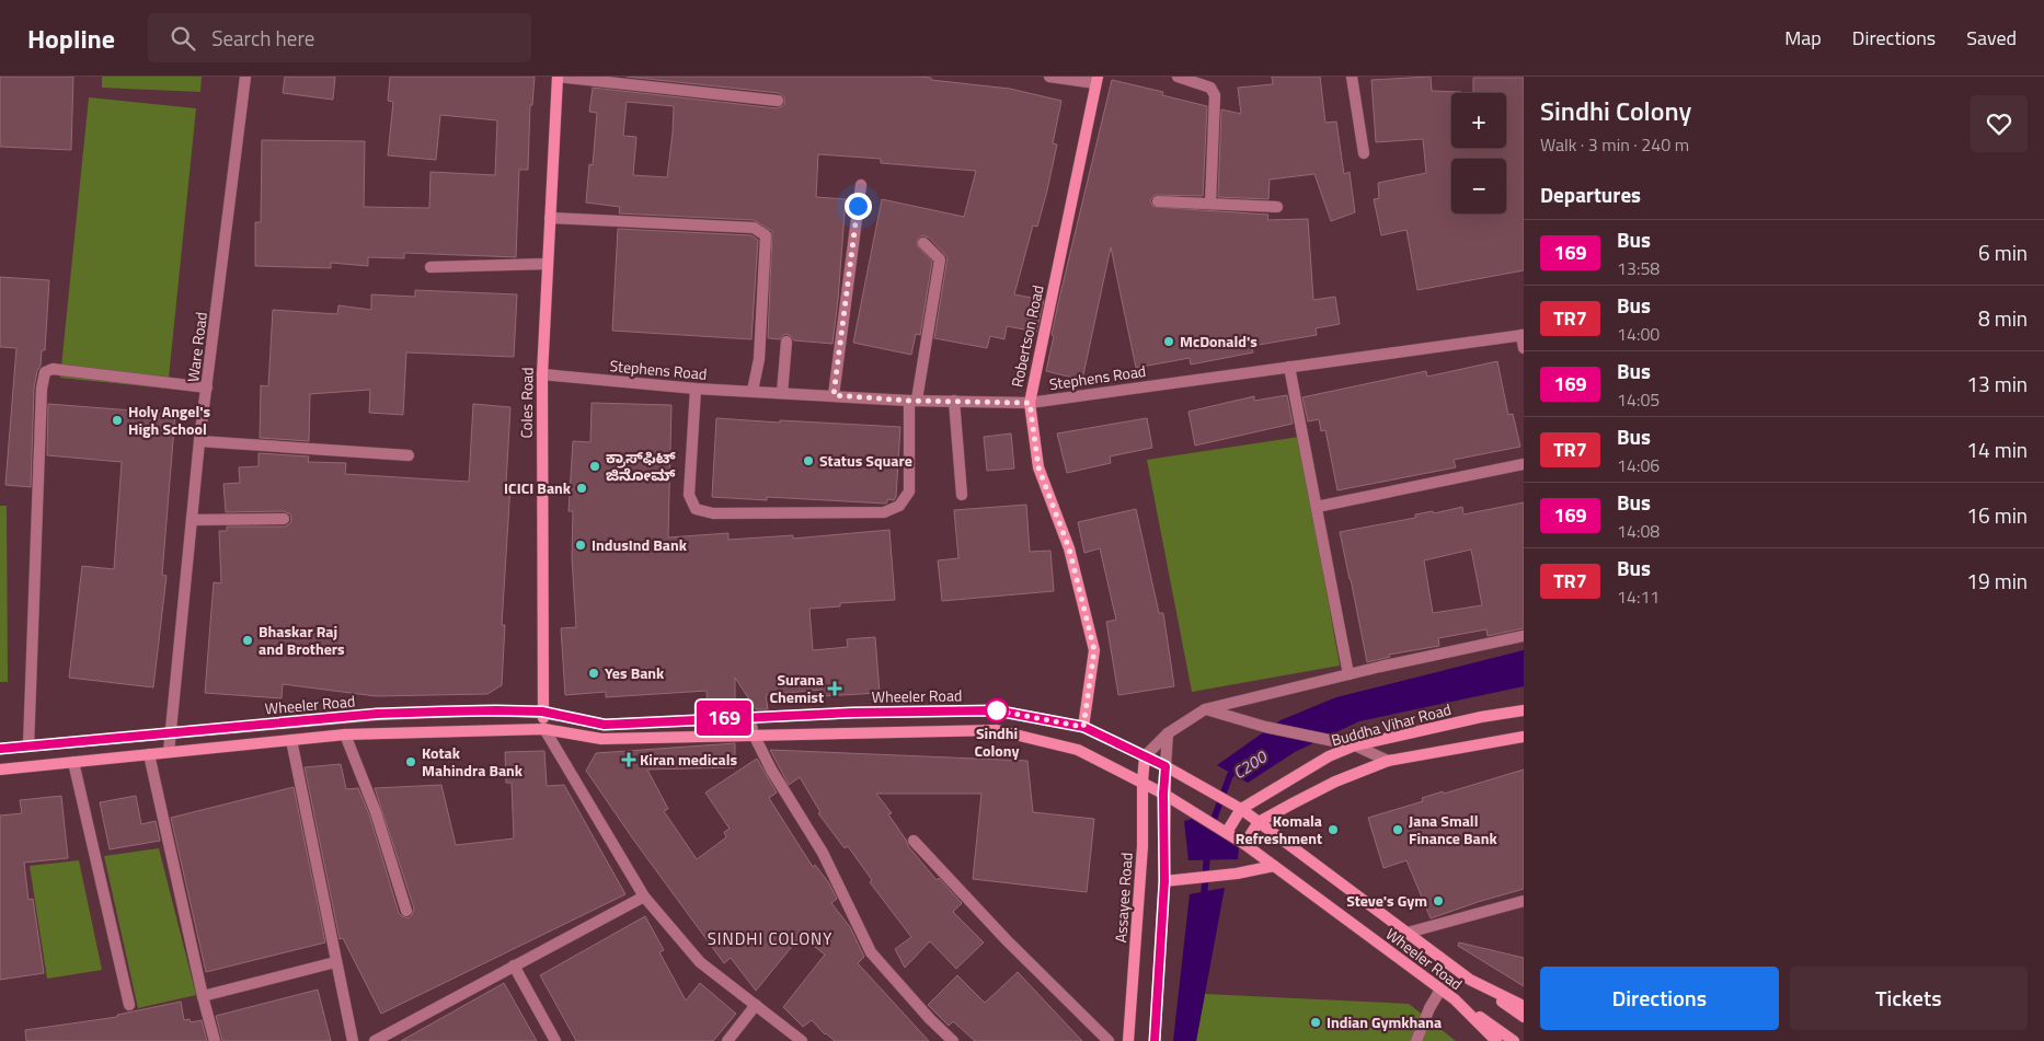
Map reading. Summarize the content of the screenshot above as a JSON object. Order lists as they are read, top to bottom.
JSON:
{
  "streets": {
    "main road": [
      "Robertson Road",
      "Coles Road",
      "Wheeler Road",
      "Buddha Vihar Road",
      "Assayee Road"
    ],
    "street": ["Ware Road", "Stephens Road"]
  },
  "crossings": [
    ["Robertson Road", "Stephens Road"],
    ["Robertson Road", "Wheeler Road"],
    ["Ware Road", "Wheeler Road"],
    ["Stephens Road", "Coles Road"],
    ["Coles Road", "Wheeler Road"],
    ["Wheeler Road", "Buddha Vihar Road"],
    ["Wheeler Road", "Assayee Road"]
  ],
  "districts": ["SINDHI COLONY"],
  "water": ["C200"],
  "places": {
    "other": [
      "McDonald's",
      "Holy Angel's High School",
      "Status Square",
      "ಕ್ರಾಸ್‌ಫಿಟ್ ಜಿನೋಮ್",
      "ICICI Bank",
      "IndusInd Bank",
      "Bhaskar Raj and Brothers",
      "Yes Bank",
      "Sindhi Colony",
      "Kotak Mahindra Bank",
      "Komala Refreshment",
      "Jana Small Finance Bank",
      "Steve's Gym",
      "Indian Gymkhana"
    ],
    "health": ["Surana Chemist", "Kiran medicals"]
  },
  "lines": ["bus line 169"],
  "page": {
    "header": "Hopline",
    "search": "Search here",
    "nav": ["Map", "Directions", "Saved"],
    "on_map": "169",
    "heading": [
      ["Sindhi Colony", "Walk · 3 min · 240 m"],
      "Departures"
    ],
    "map_buttons": ["+", "−"],
    "list": [
      {
        "mark": "169",
        "name": "Bus",
        "note": "13:58",
        "value": "6 min"
      },
      {
        "mark": "TR7",
        "name": "Bus",
        "note": "14:00",
        "value": "8 min"
      },
      {
        "mark": "169",
        "name": "Bus",
        "note": "14:05",
        "value": "13 min"
      },
      {
        "mark": "TR7",
        "name": "Bus",
        "note": "14:06",
        "value": "14 min"
      },
      {
        "mark": "169",
        "name": "Bus",
        "note": "14:08",
        "value": "16 min"
      },
      {
        "mark": "TR7",
        "name": "Bus",
        "note": "14:11",
        "value": "19 min"
      }
    ],
    "buttons": ["Directions", "Tickets"]
  }
}
